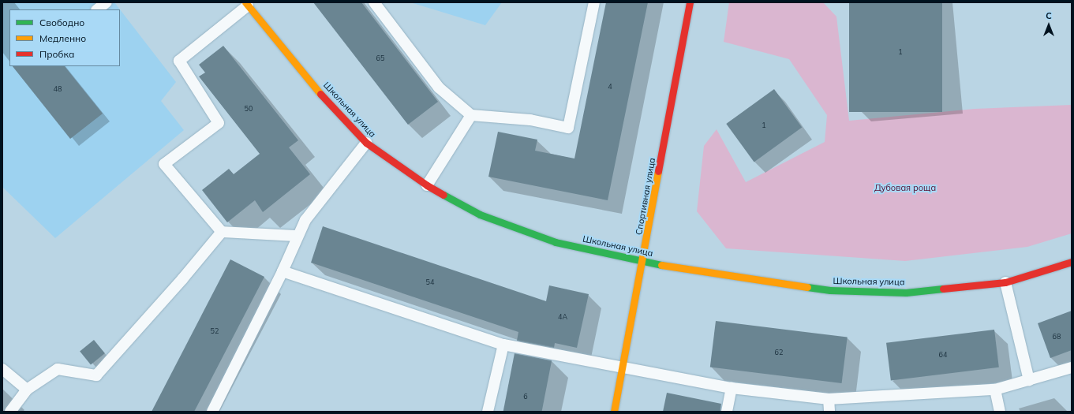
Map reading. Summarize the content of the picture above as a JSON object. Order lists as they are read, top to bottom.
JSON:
{
  "streets": {
    "street": ["Школьная улица", "Спортивная улица"]
  },
  "crossings": [
    ["Школьная улица", "Спортивная улица"]
  ],
  "parks": ["Дубовая роща"],
  "house_numbers": [
    "1",
    "65",
    "4",
    "48",
    "50",
    "1",
    "54",
    "4А",
    "52",
    "68",
    "62",
    "64",
    "6"
  ],
  "legend": ["Свободно", "Медленно", "Пробка"],
  "north": "top"
}
